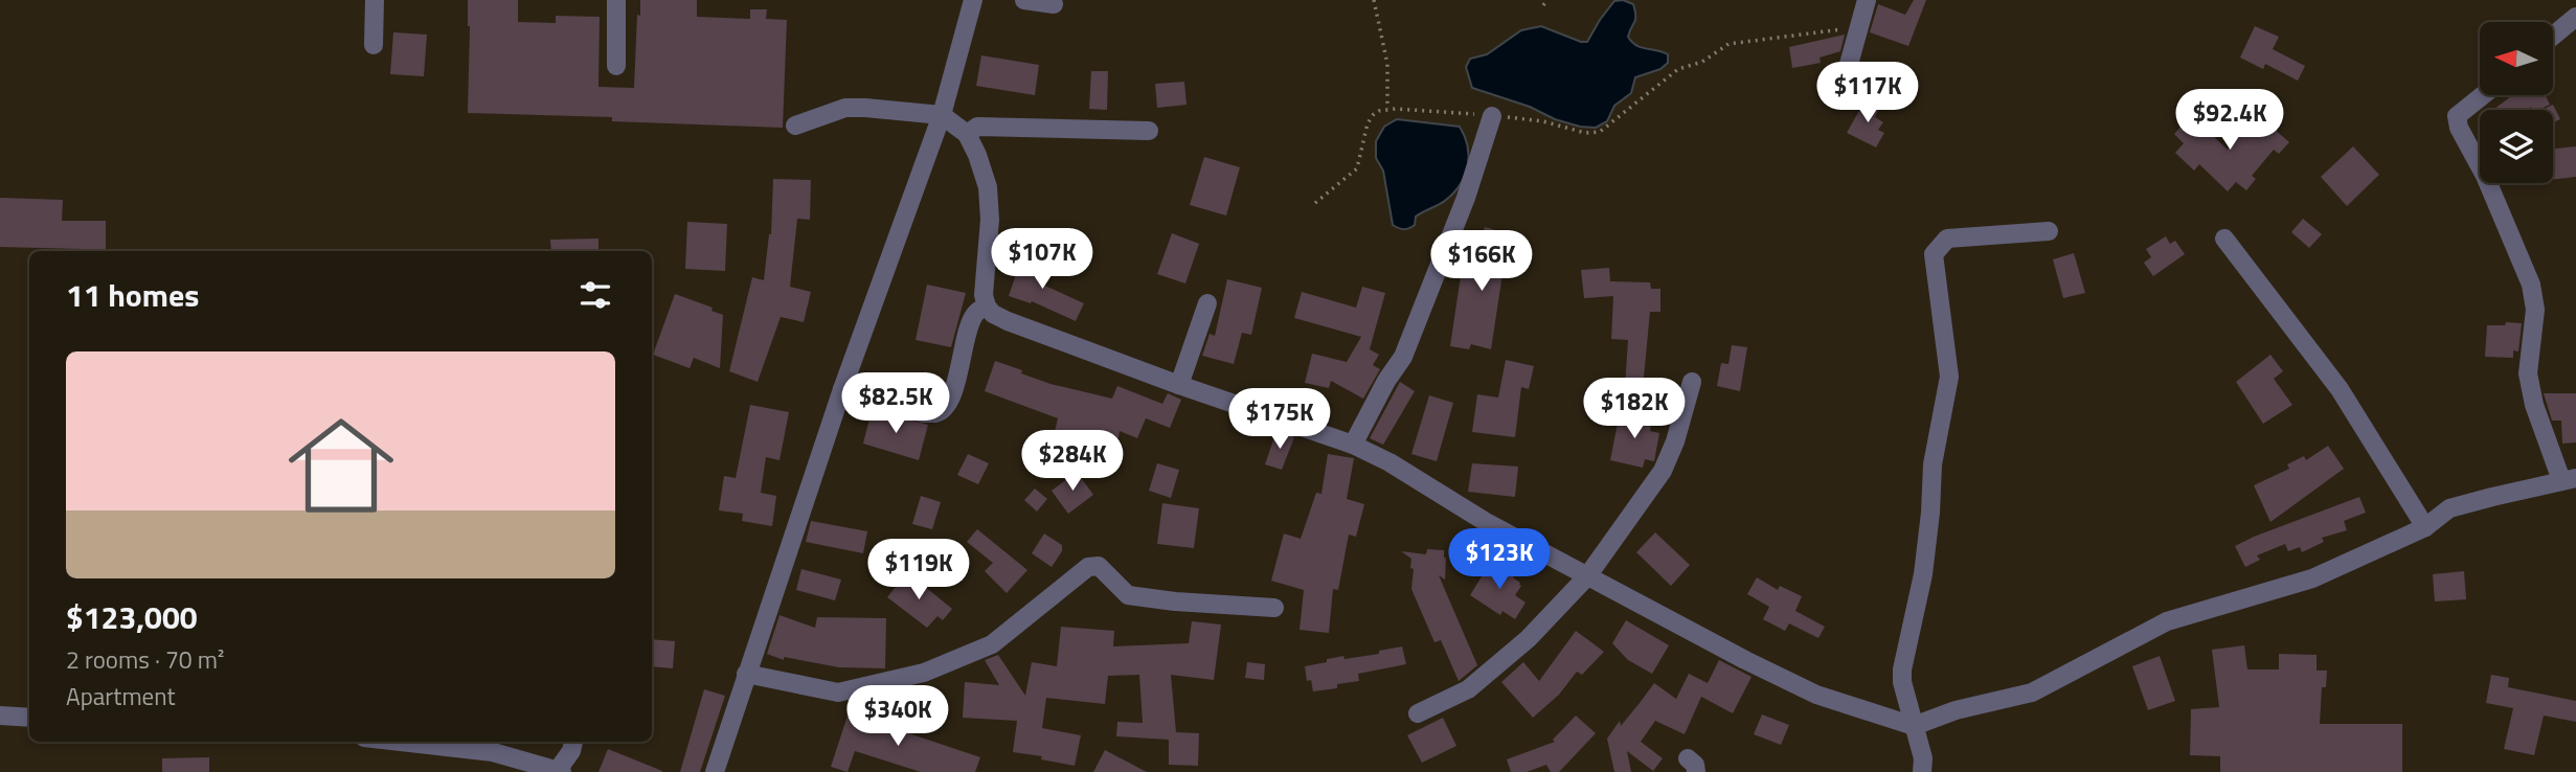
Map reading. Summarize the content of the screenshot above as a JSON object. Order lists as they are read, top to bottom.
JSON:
{
  "north": "left",
  "page": {
    "price": [
      "$117K",
      "$92.4K",
      "$107K",
      "$166K",
      "$82.5K",
      "$182K",
      "$175K",
      "$284K",
      "$123K",
      "$119K",
      "$340K"
    ],
    "heading": "11 homes",
    "list": [
      {
        "name": "$123,000",
        "note": "2 rooms · 70 m² · Apartment"
      }
    ]
  }
}
